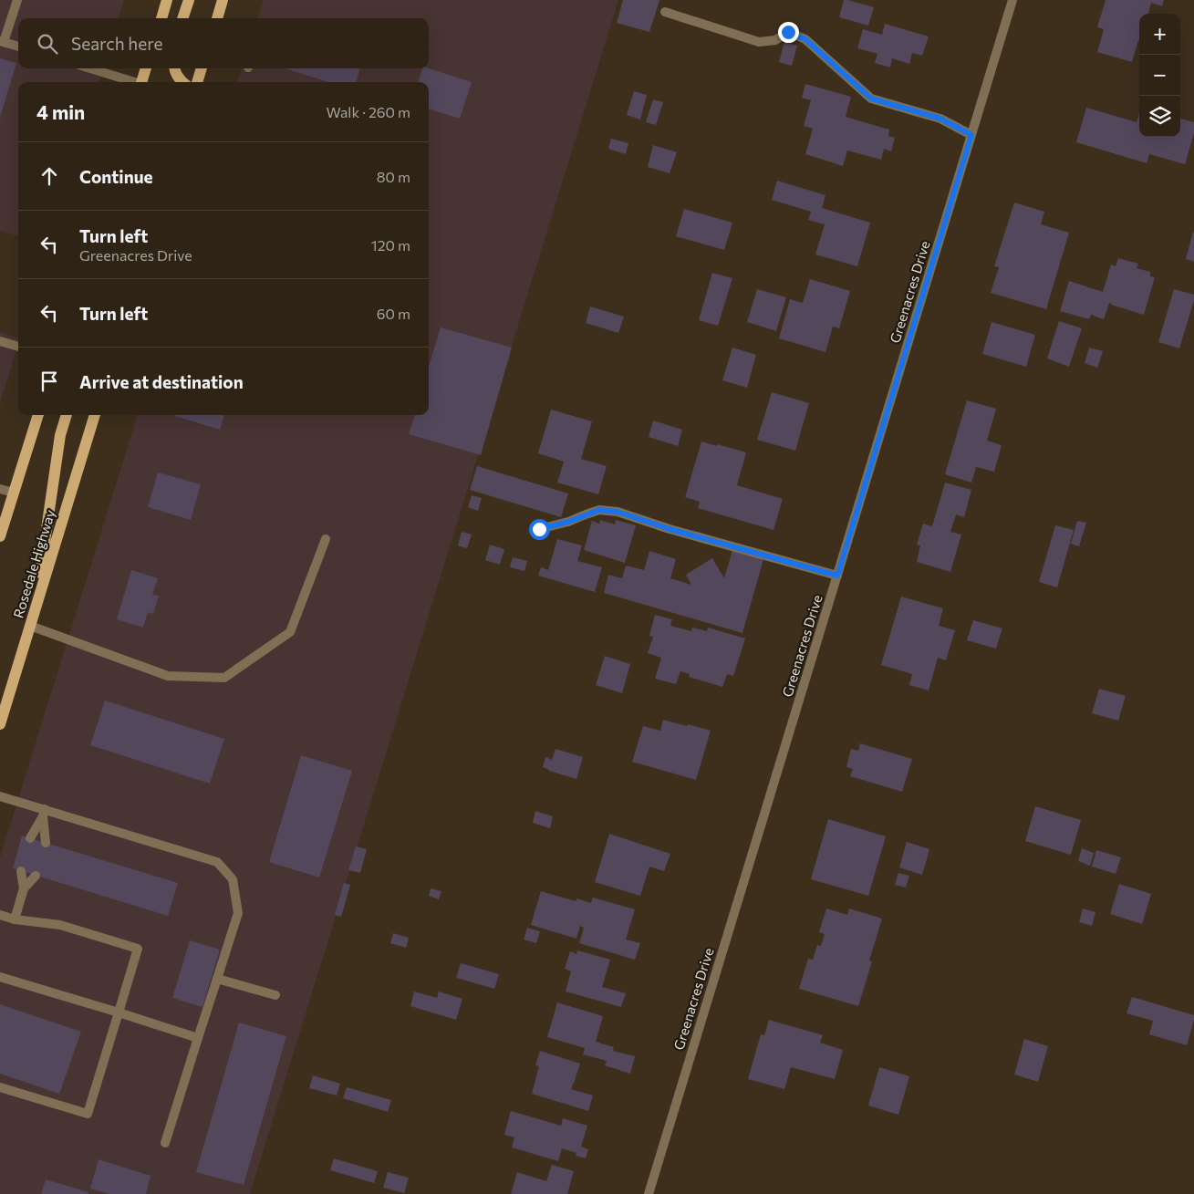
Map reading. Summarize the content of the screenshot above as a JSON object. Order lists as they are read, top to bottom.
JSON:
{
  "streets": {
    "main road": ["Rosedale Highway"],
    "street": ["Greenacres Drive"]
  },
  "page": {
    "map_buttons": ["+", "−"],
    "search": "Search here",
    "heading": ["4 min", "Walk · 260 m"],
    "list": [
      ["Continue", "80 m"],
      ["Turn left", "Greenacres Drive", "120 m"],
      ["Turn left", "60 m"],
      "Arrive at destination"
    ]
  }
}
